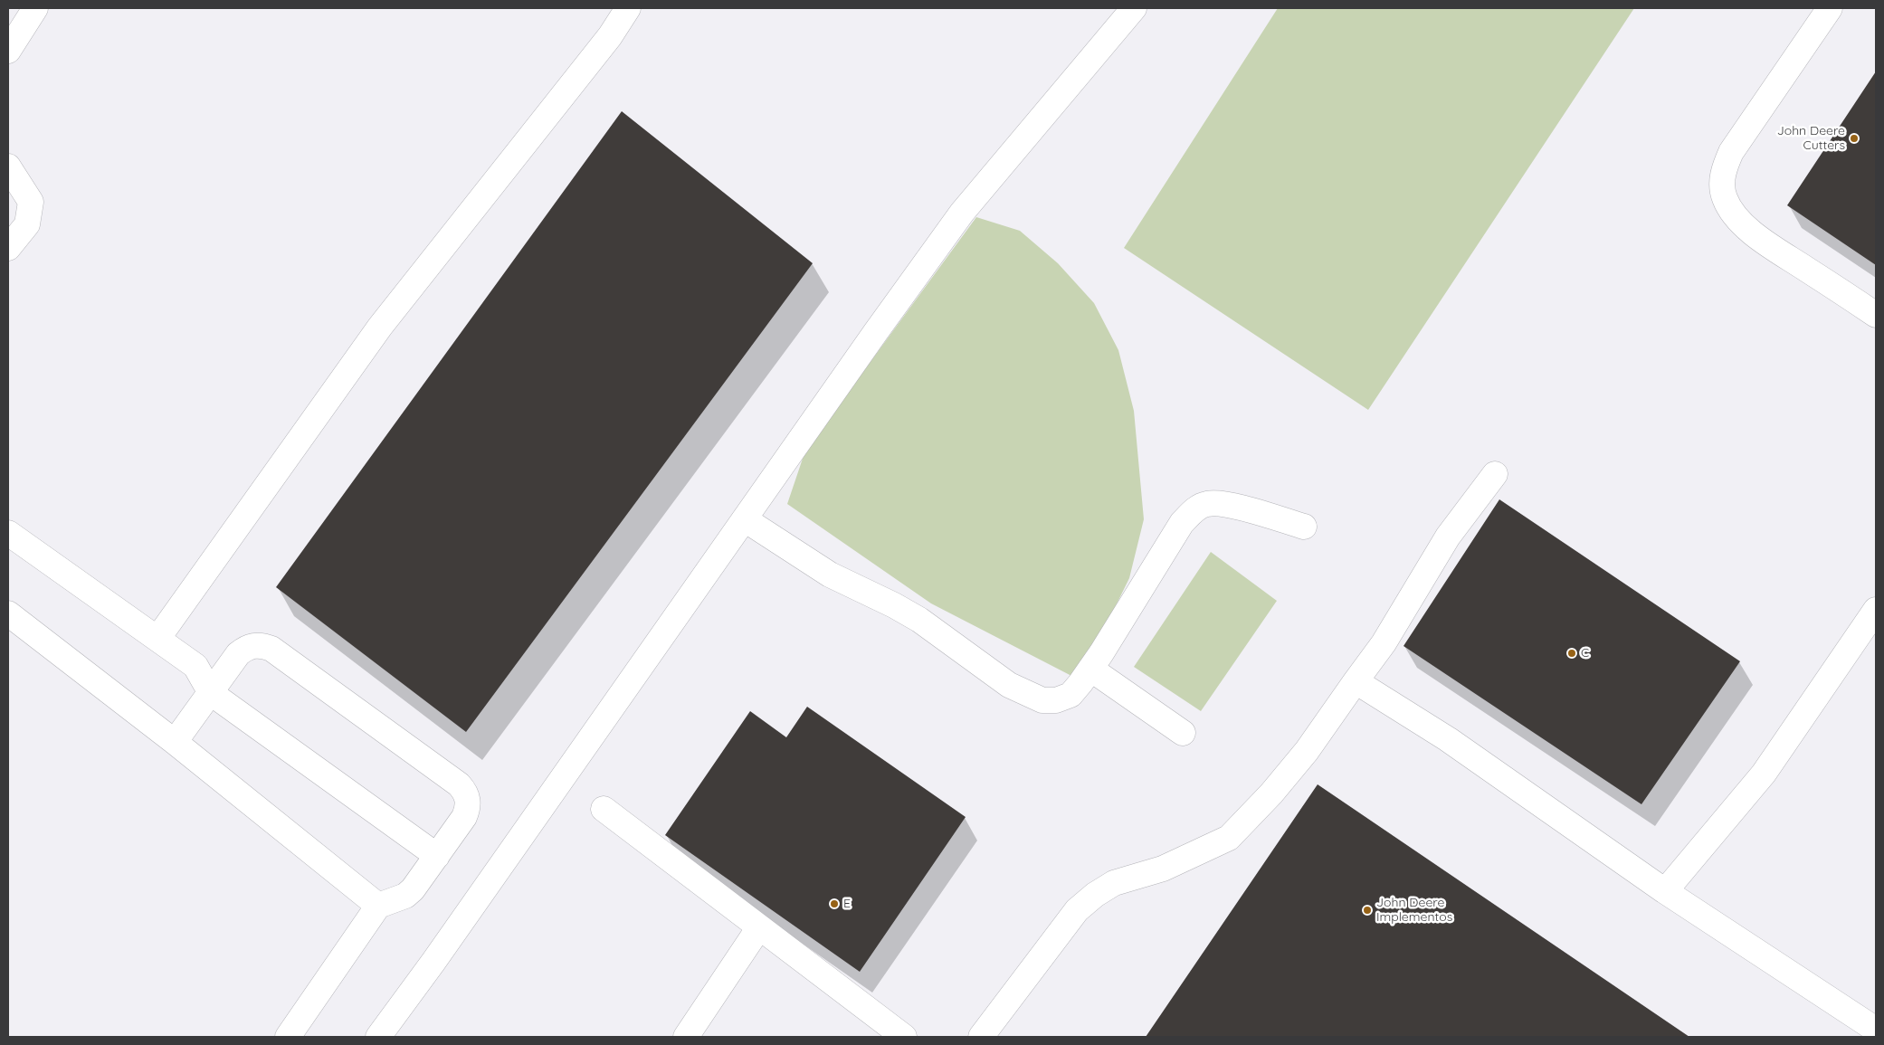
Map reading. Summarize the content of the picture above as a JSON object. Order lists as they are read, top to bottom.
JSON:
{
  "places": [
    "John Deere Cutters",
    "C",
    "E",
    "John Deere Implementos"
  ]
}
